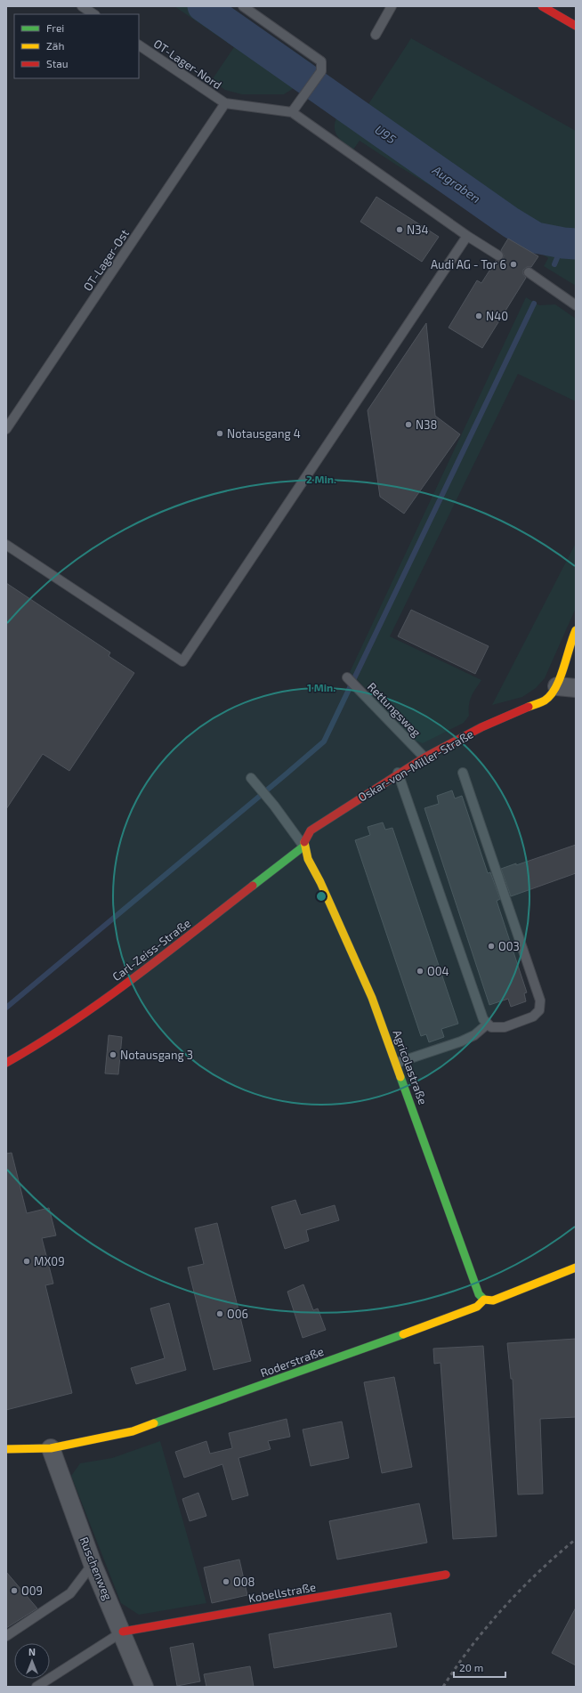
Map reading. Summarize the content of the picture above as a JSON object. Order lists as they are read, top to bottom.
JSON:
{
  "streets": {
    "street": [
      "Oskar-von-Miller-Straße",
      "Carl-Zeiss-Straße",
      "Agricolastraße",
      "Roderstraße",
      "Ruschenweg",
      "Kobellstraße"
    ],
    "lane": ["OT-Lager-Nord", "OT-Lager-Ost", "Rettungsweg"]
  },
  "crossings": [
    ["OT-Lager-Nord", "OT-Lager-Ost"],
    ["Rettungsweg", "Oskar-von-Miller-Straße"],
    ["Oskar-von-Miller-Straße", "Carl-Zeiss-Straße"],
    ["Oskar-von-Miller-Straße", "Agricolastraße"],
    ["Carl-Zeiss-Straße", "Agricolastraße"],
    ["Agricolastraße", "Roderstraße"],
    ["Roderstraße", "Ruschenweg"],
    ["Ruschenweg", "Kobellstraße"]
  ],
  "water": ["U95", "Augraben"],
  "places": [
    "N34",
    "Audi AG - Tor 6",
    "N40",
    "N38",
    "Notausgang 4",
    "O03",
    "O04",
    "Notausgang 3",
    "MX09",
    "O06",
    "O08",
    "O09"
  ],
  "legend": ["Frei", "Zäh", "Stau"],
  "scale_bar": "20 m",
  "north": "top",
  "rings": ["2 Min.", "1 Min."]
}
